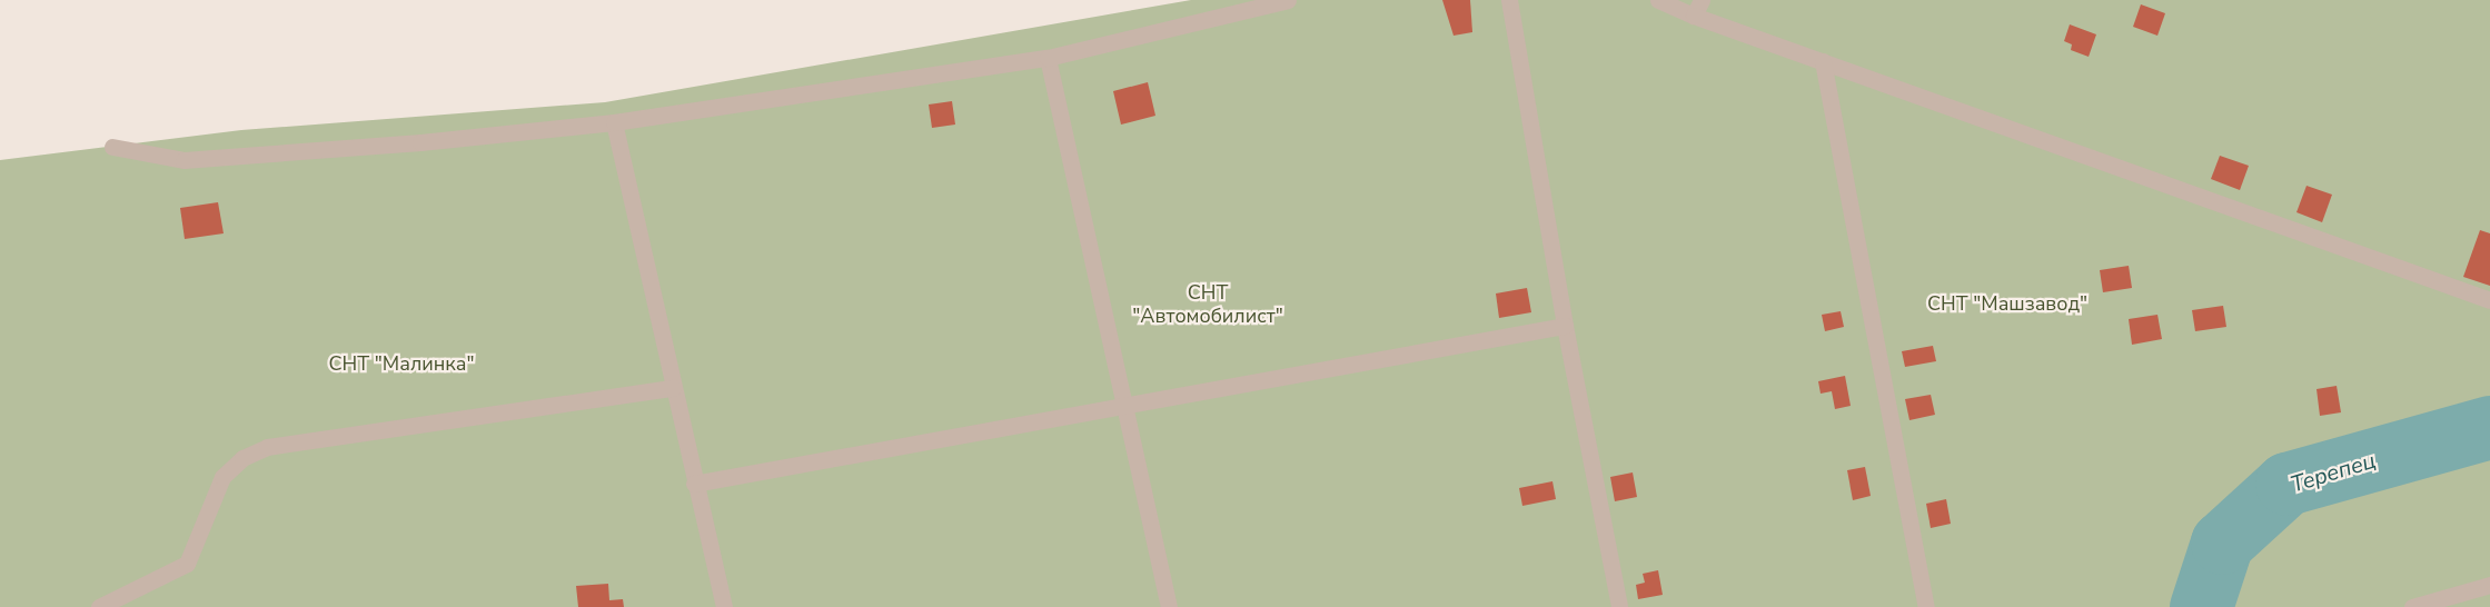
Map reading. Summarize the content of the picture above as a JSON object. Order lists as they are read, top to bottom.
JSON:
{
  "water": ["Терепец"],
  "parks": ["СНТ \"Автомобилист\"", "СНТ \"Машзавод\"", "СНТ \"Малинка\""]
}
